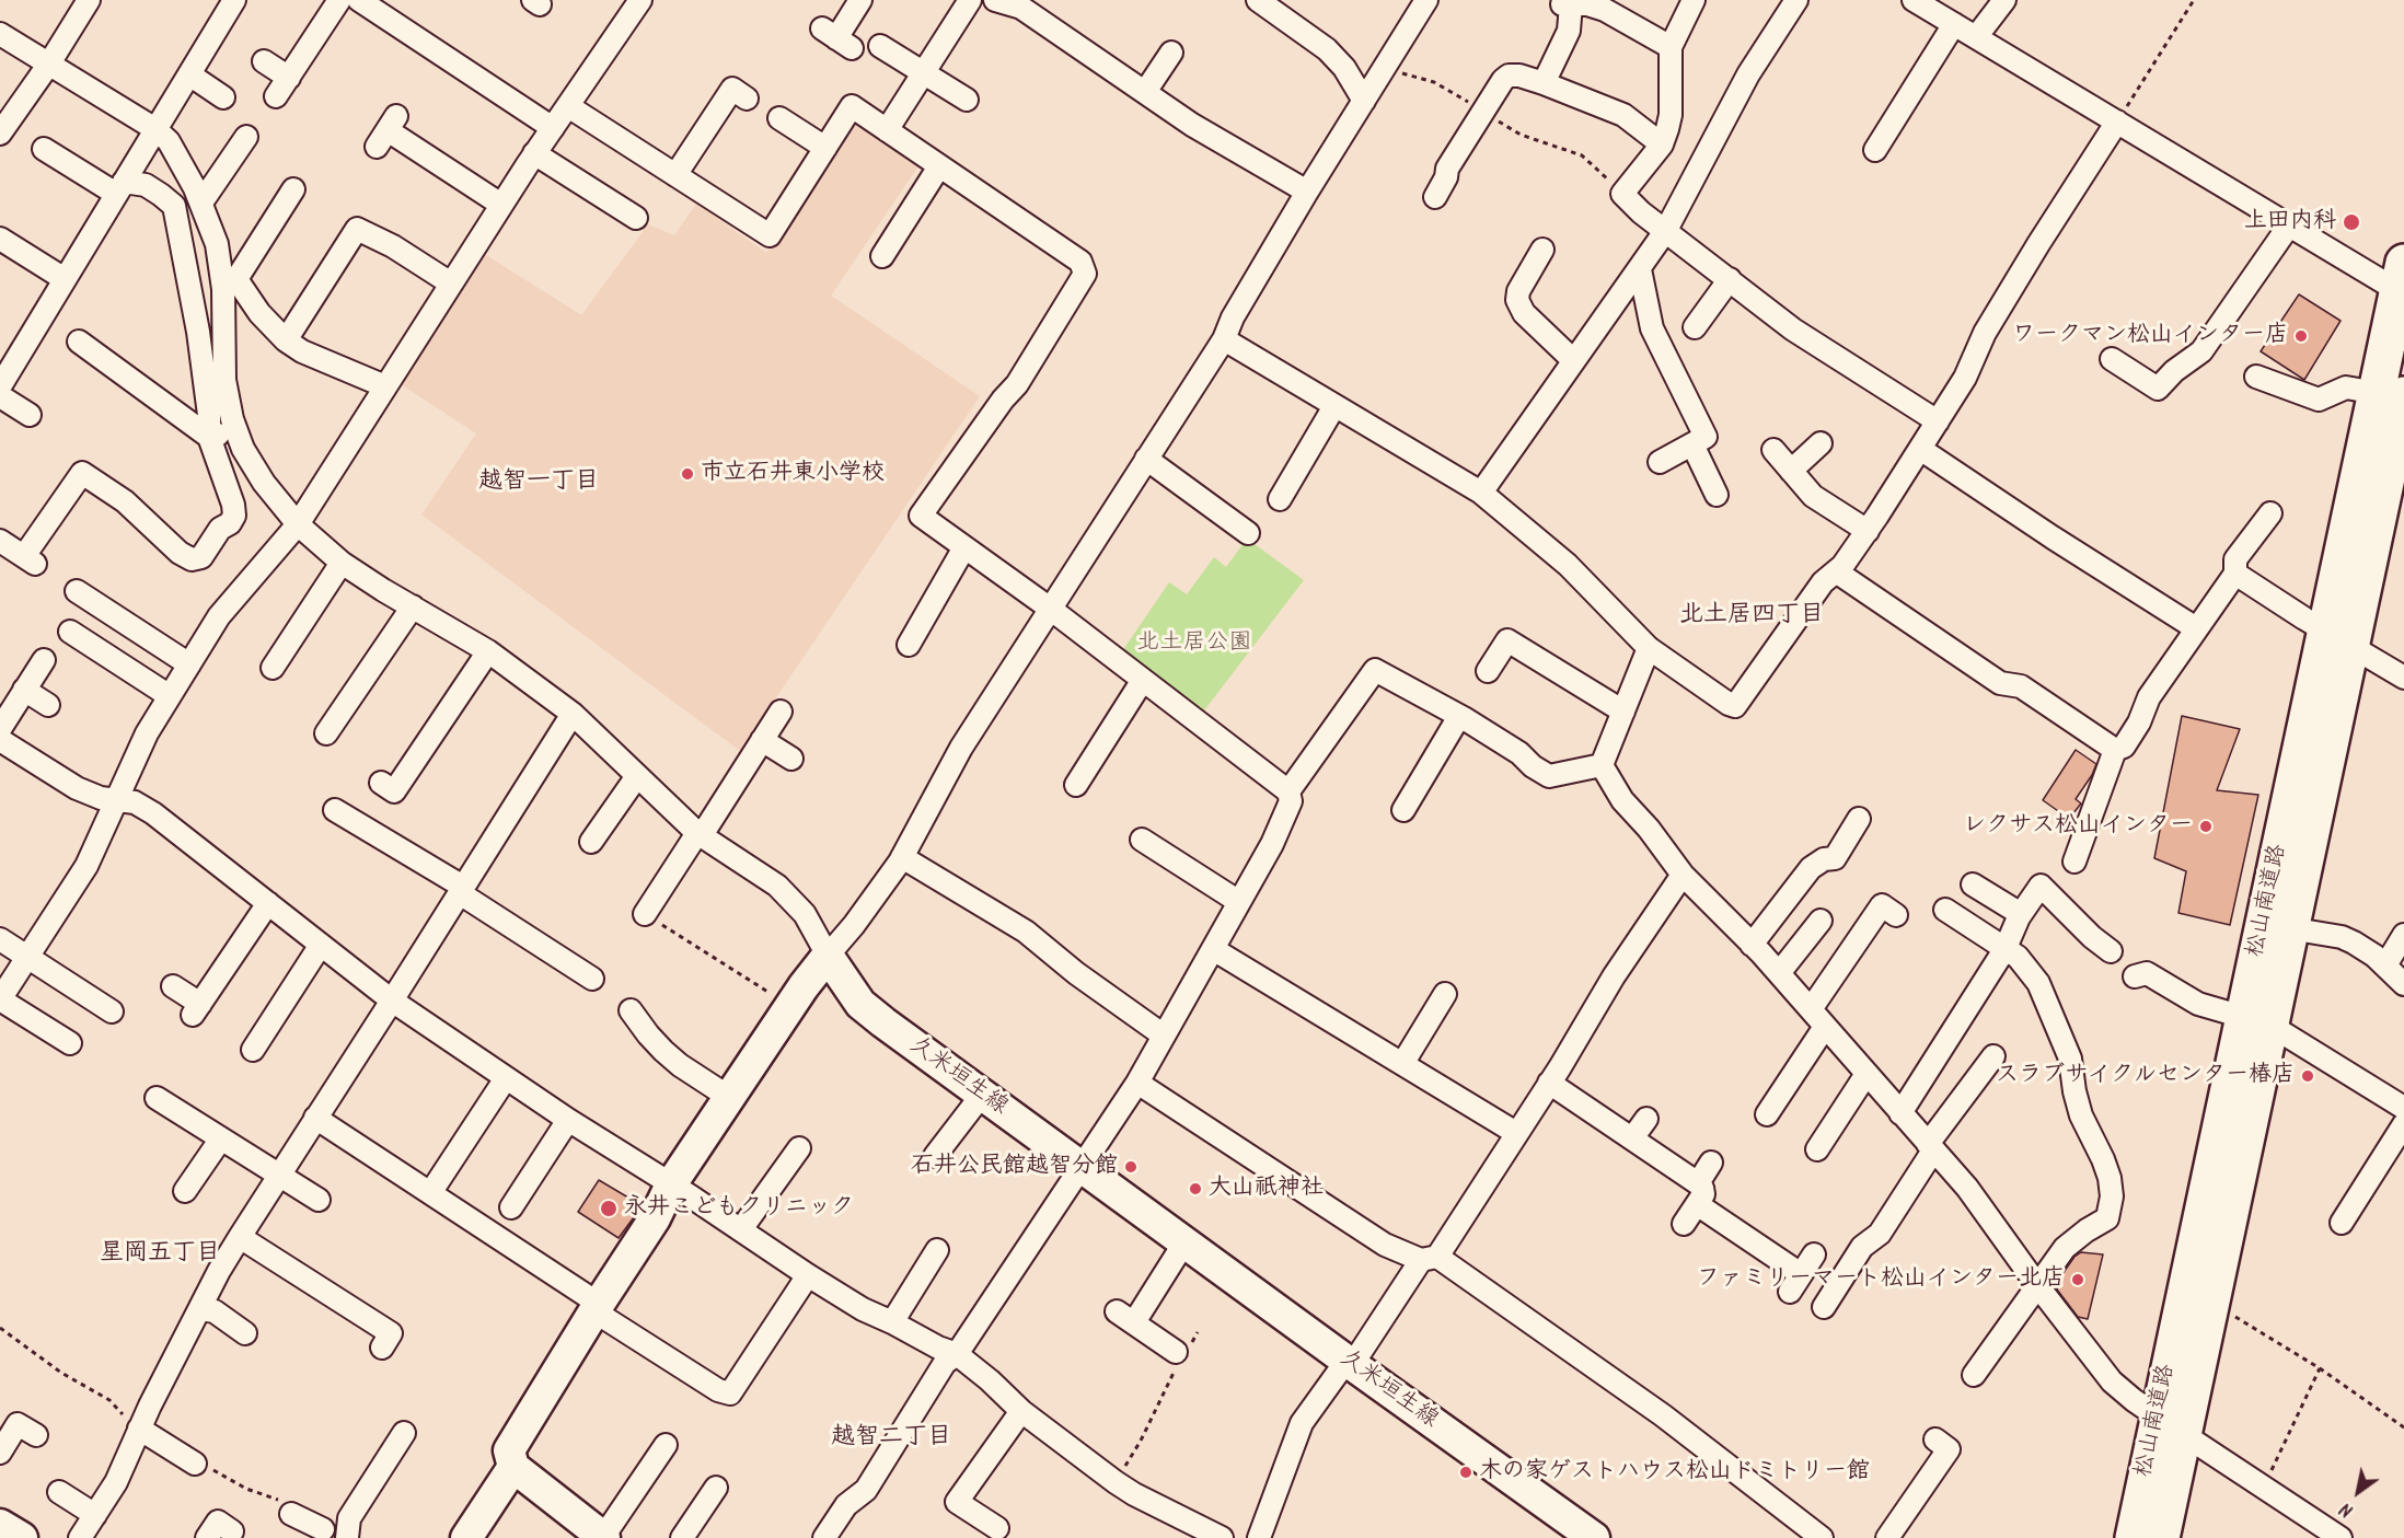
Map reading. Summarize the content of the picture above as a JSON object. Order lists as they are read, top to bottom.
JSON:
{
  "streets": {
    "highway": ["松山南道路"],
    "main road": ["久米垣生線"]
  },
  "districts": [
    "越智一丁目",
    "北土居四丁目",
    "星岡五丁目",
    "越智二丁目"
  ],
  "parks": ["北土居公園"],
  "places": [
    "上田内科",
    "ワークマン松山インター店",
    "市立石井東小学校",
    "レクサス松山インター",
    "スラブサイクルセンター椿店",
    "石井公民館越智分館",
    "大山祇神社",
    "永井こどもクリニック",
    "ファミリーマート松山インター北店",
    "木の家ゲストハウス松山ドミトリー館"
  ],
  "north": "bottom left"
}
